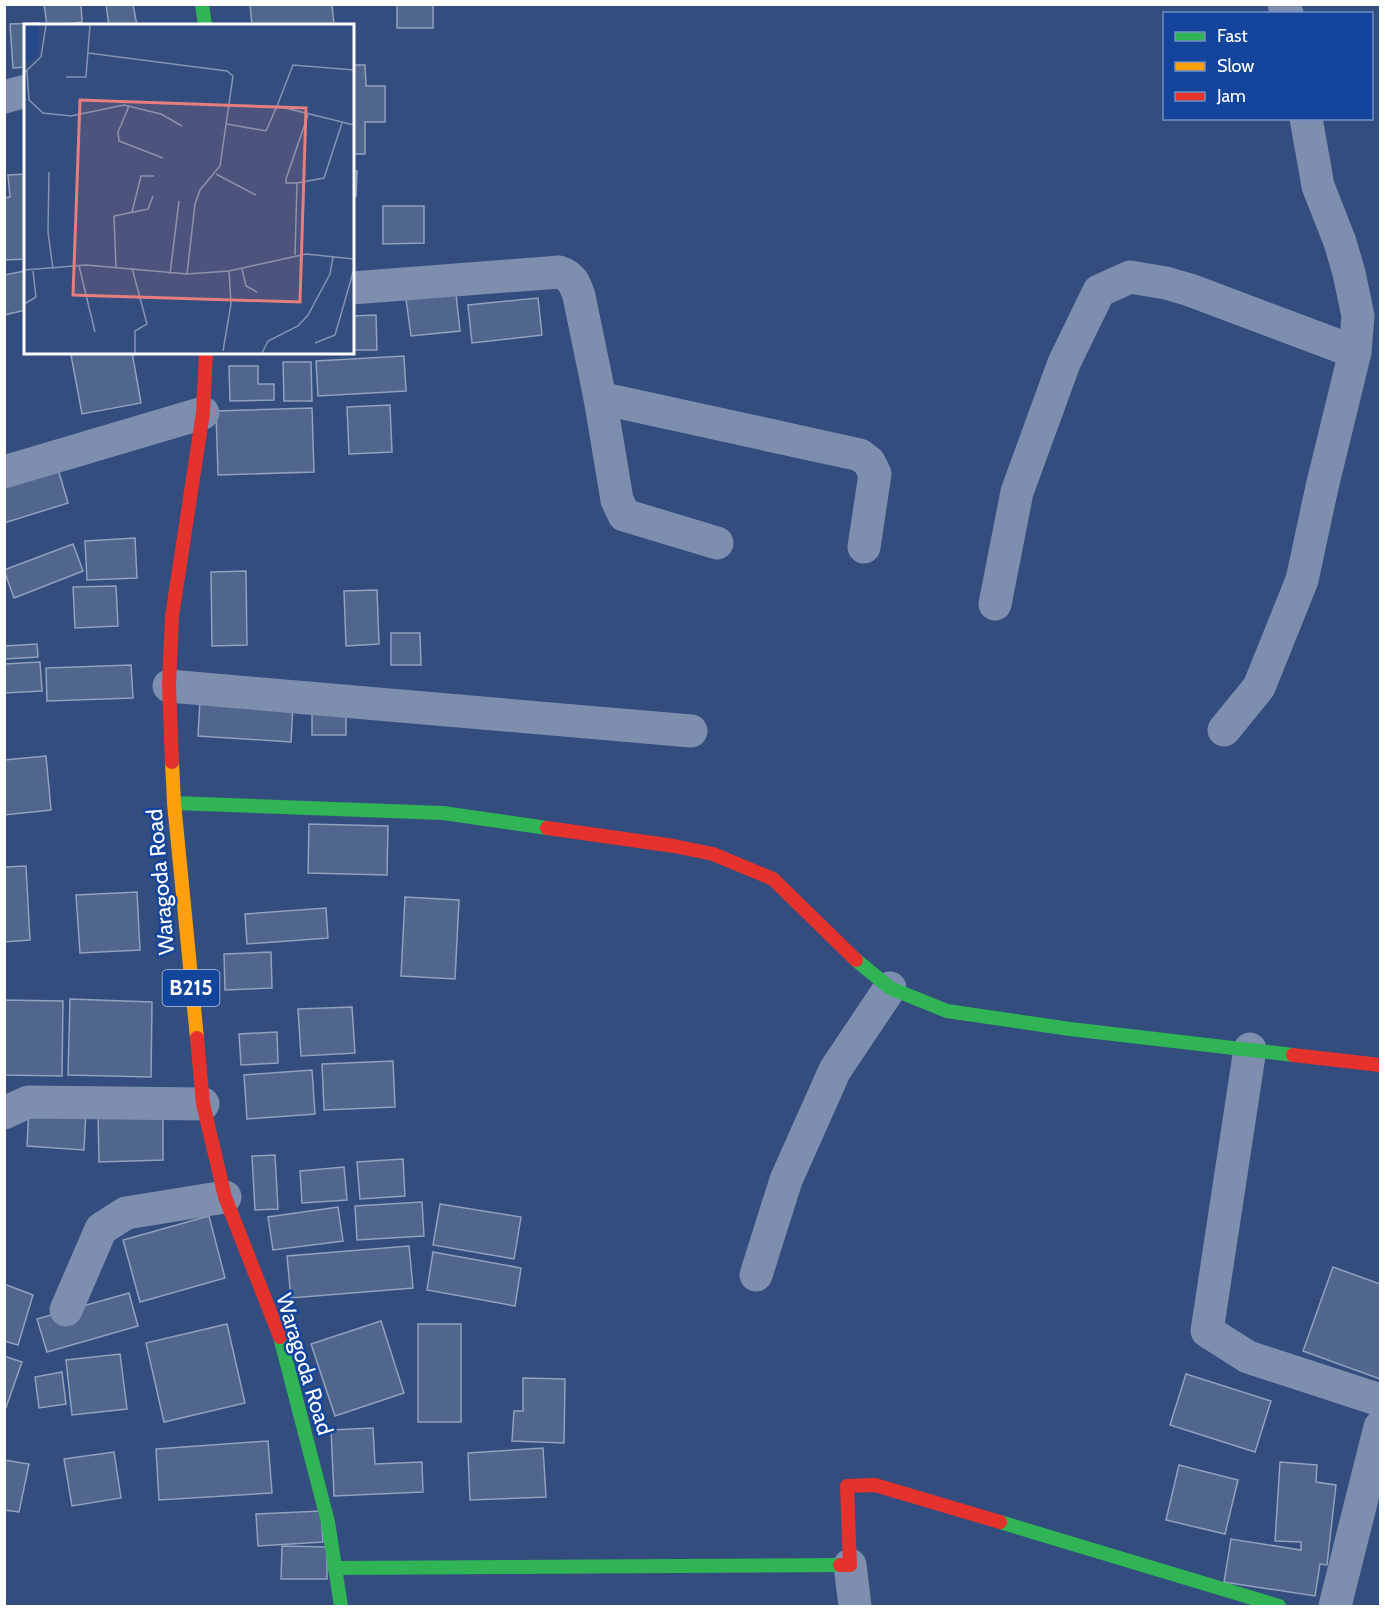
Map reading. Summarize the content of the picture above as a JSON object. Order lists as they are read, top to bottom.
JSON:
{
  "streets": {
    "street": ["Waragoda Road", "B215"]
  },
  "legend": ["Fast", "Slow", "Jam"]
}
